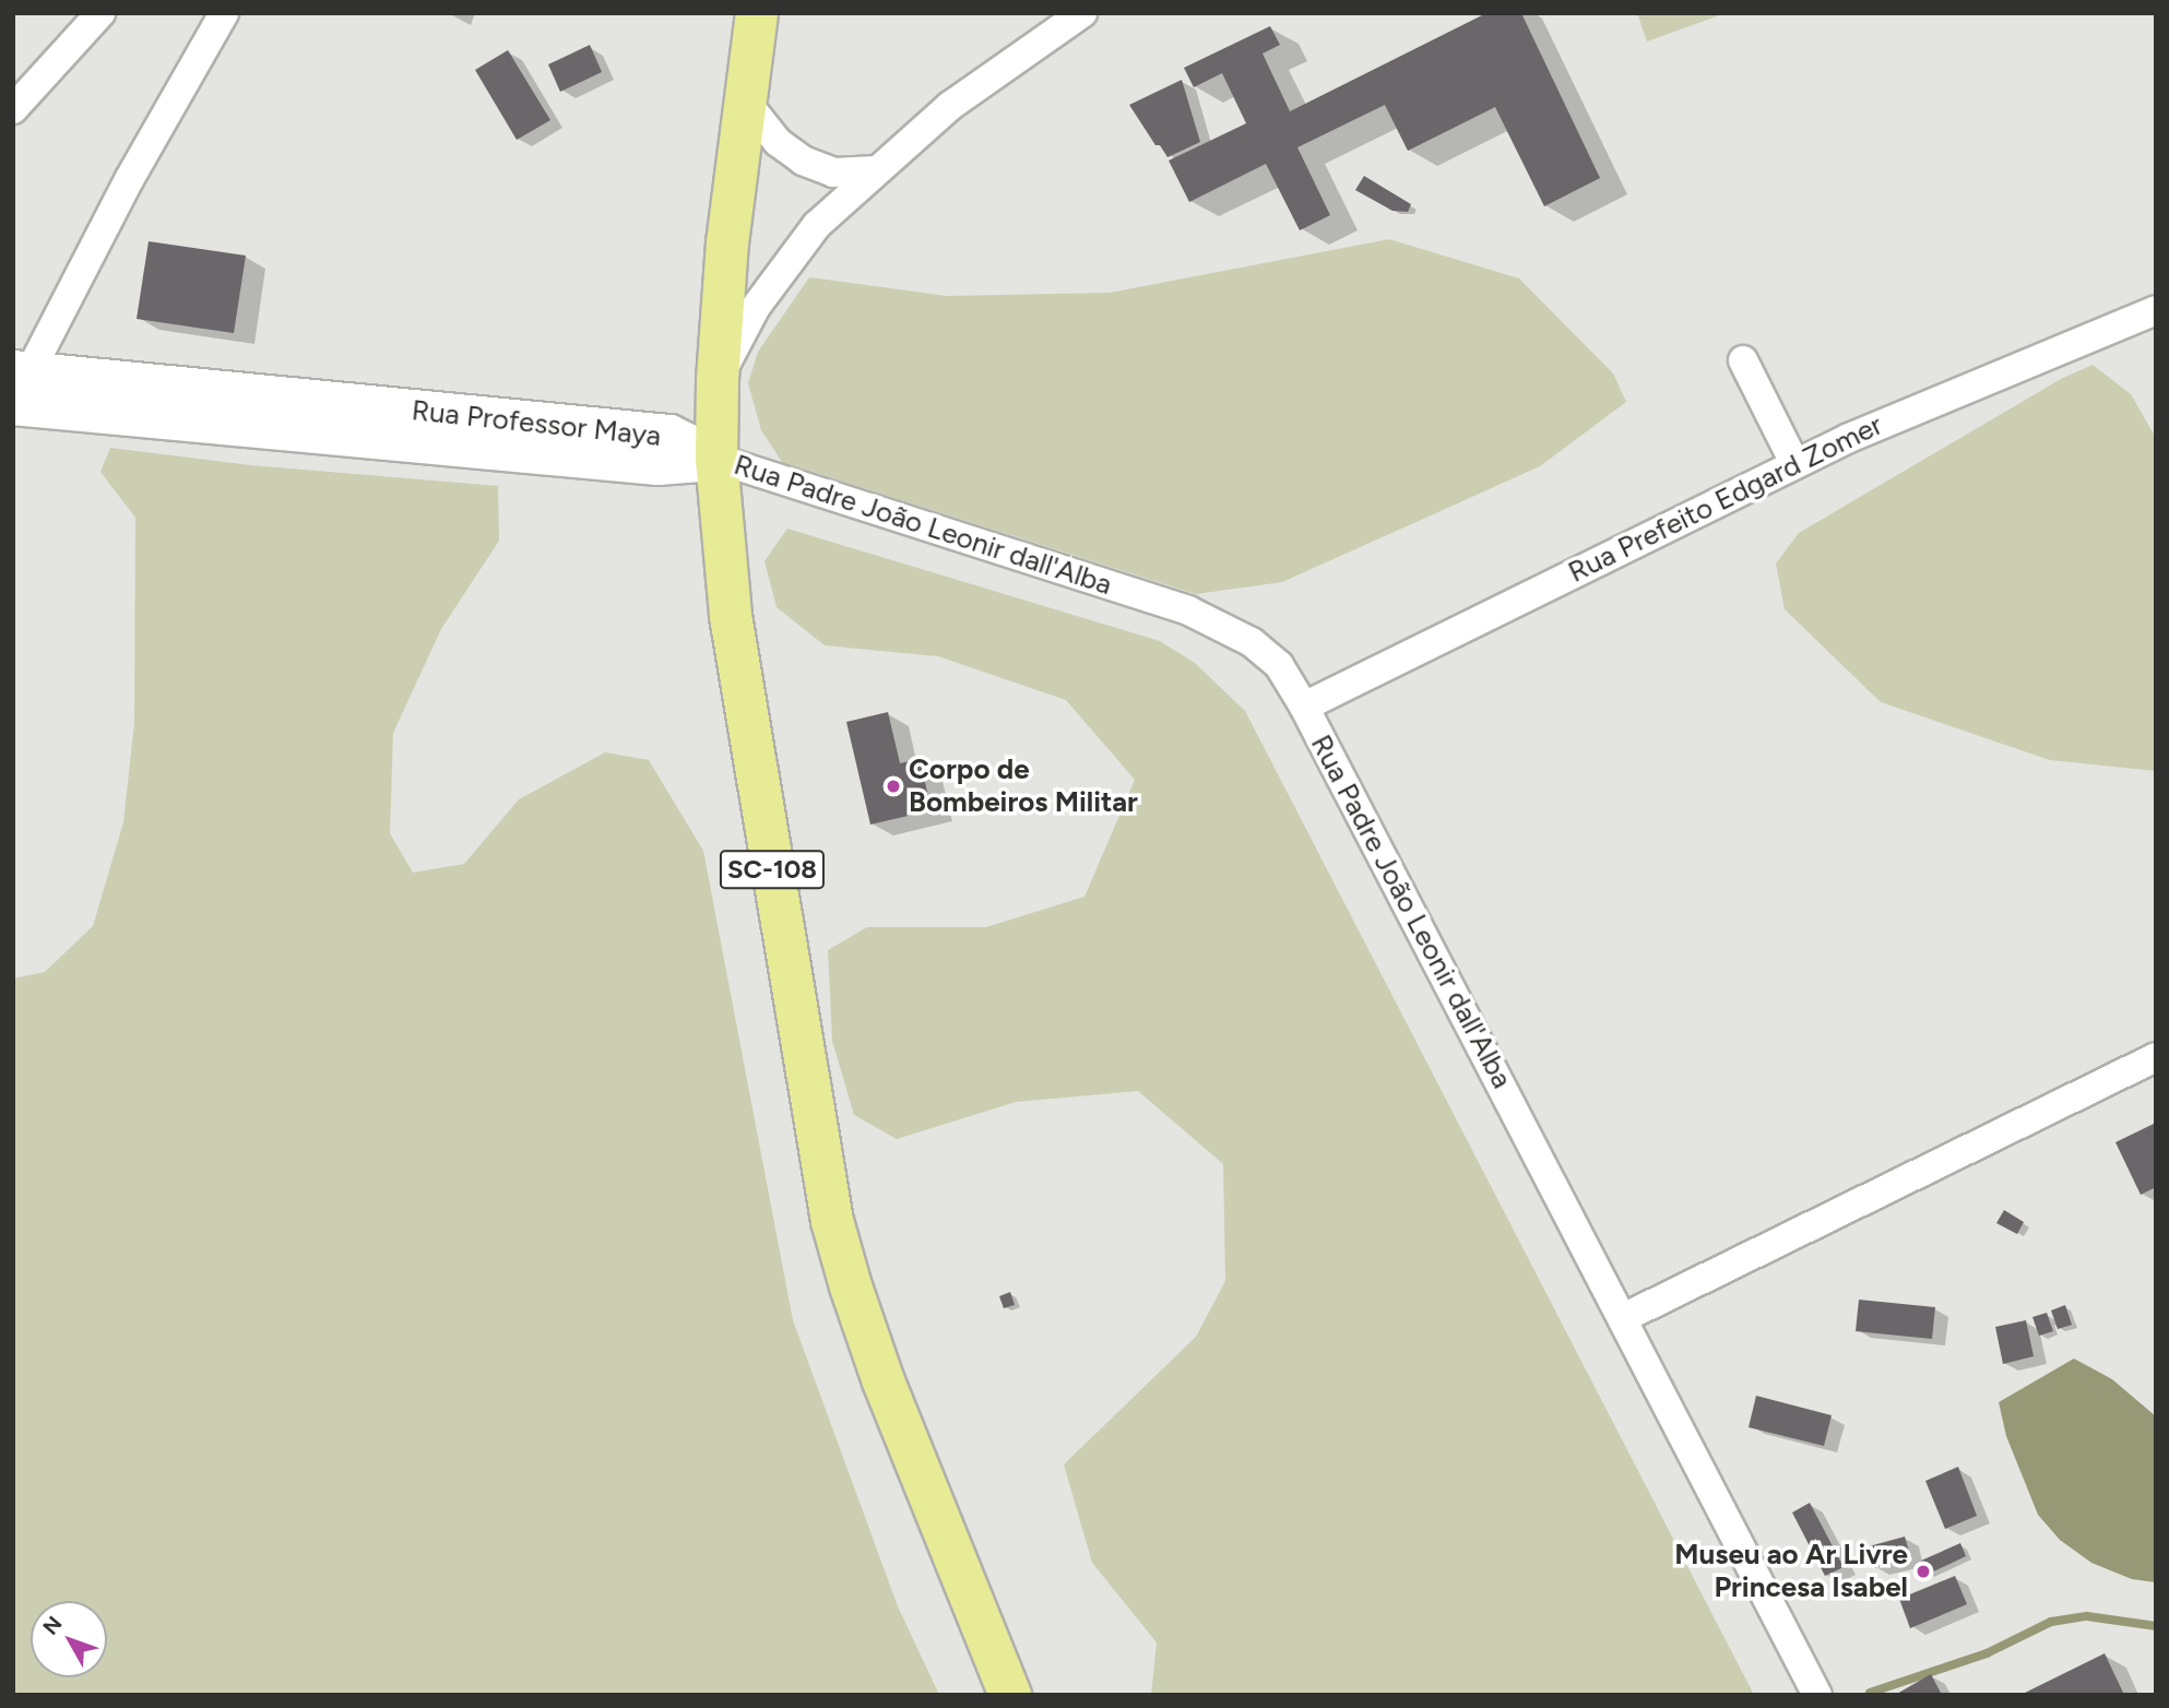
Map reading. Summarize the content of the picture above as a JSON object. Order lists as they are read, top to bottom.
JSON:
{
  "streets": {
    "main road": ["Rua Professor Maya", "SC-108"],
    "street": ["Rua Prefeito Edgard Zomer", "Rua Padre João Leonir dall'Alba"]
  },
  "crossings": [
    ["Rua Professor Maya", "Rua Padre João Leonir dall'Alba"],
    ["Rua Professor Maya", "SC-108"],
    ["Rua Prefeito Edgard Zomer", "Rua Padre João Leonir dall'Alba"],
    ["Rua Padre João Leonir dall'Alba", "SC-108"]
  ],
  "places": ["Corpo de Bombeiros Militar", "Museu ao Ar Livre Princesa Isabel"],
  "north": "top left"
}
